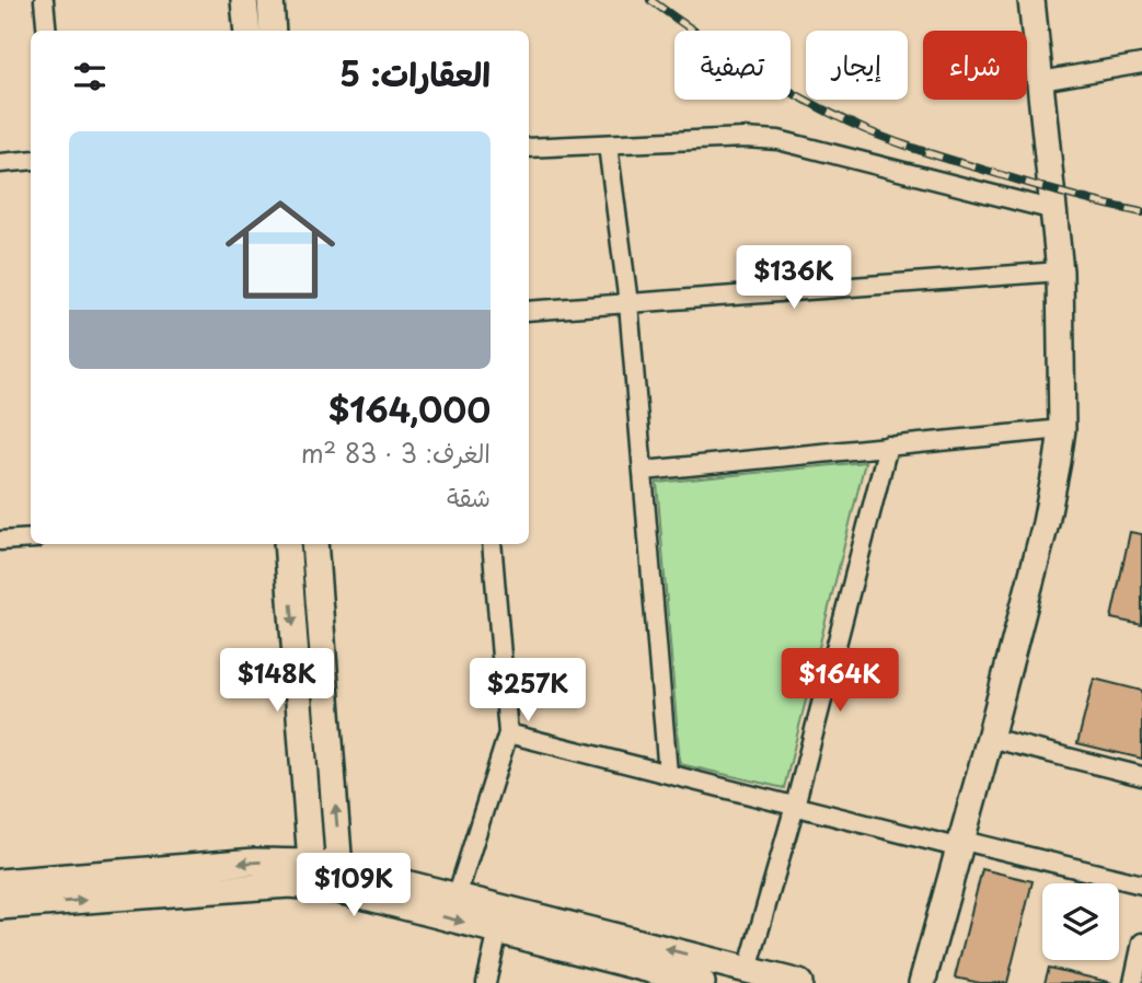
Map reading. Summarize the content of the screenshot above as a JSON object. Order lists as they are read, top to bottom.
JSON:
{
  "page": {
    "chip": ["شراء", "إيجار", "تصفية"],
    "heading": "العقارات: 5",
    "list": [
      {
        "name": "$164,000",
        "note": "الغرف: 3 · 83 m² · شقة"
      }
    ],
    "price": [
      "$136K",
      "$148K",
      "$164K",
      "$257K",
      "$109K"
    ]
  }
}
